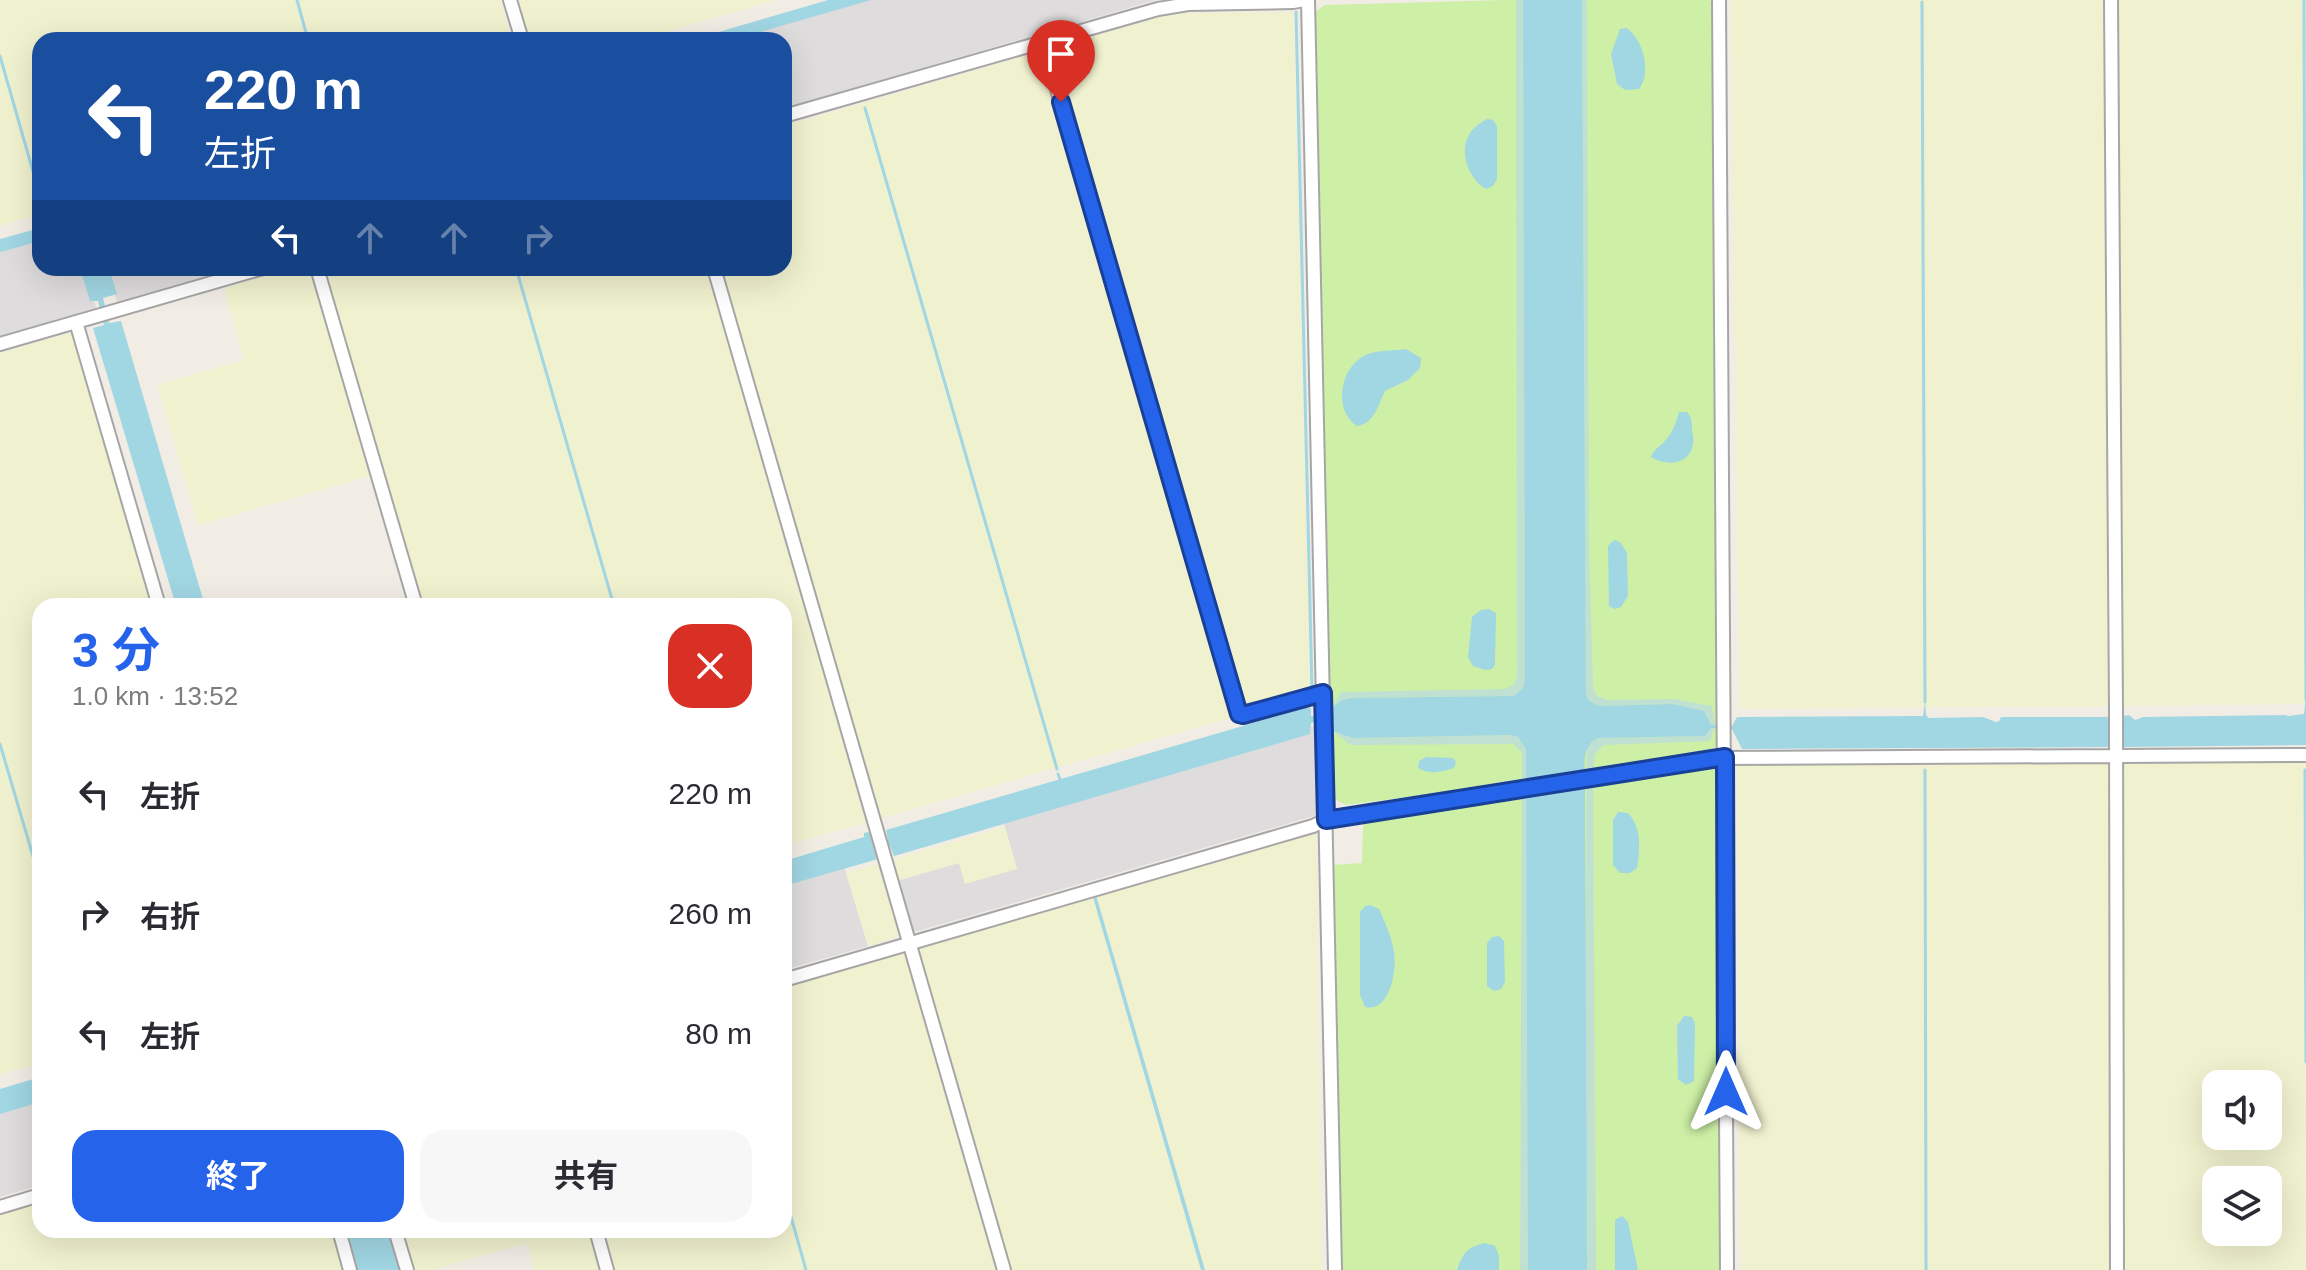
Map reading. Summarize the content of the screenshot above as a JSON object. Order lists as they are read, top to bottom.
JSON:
{
  "page": {
    "turn": ["220 m", "左折"],
    "heading": ["3 分", "1.0 km · 13:52"],
    "list": [
      {
        "name": "左折",
        "value": "220 m"
      },
      {
        "name": "右折",
        "value": "260 m"
      },
      {
        "name": "左折",
        "value": "80 m"
      }
    ],
    "buttons": ["終了", "共有"]
  }
}
